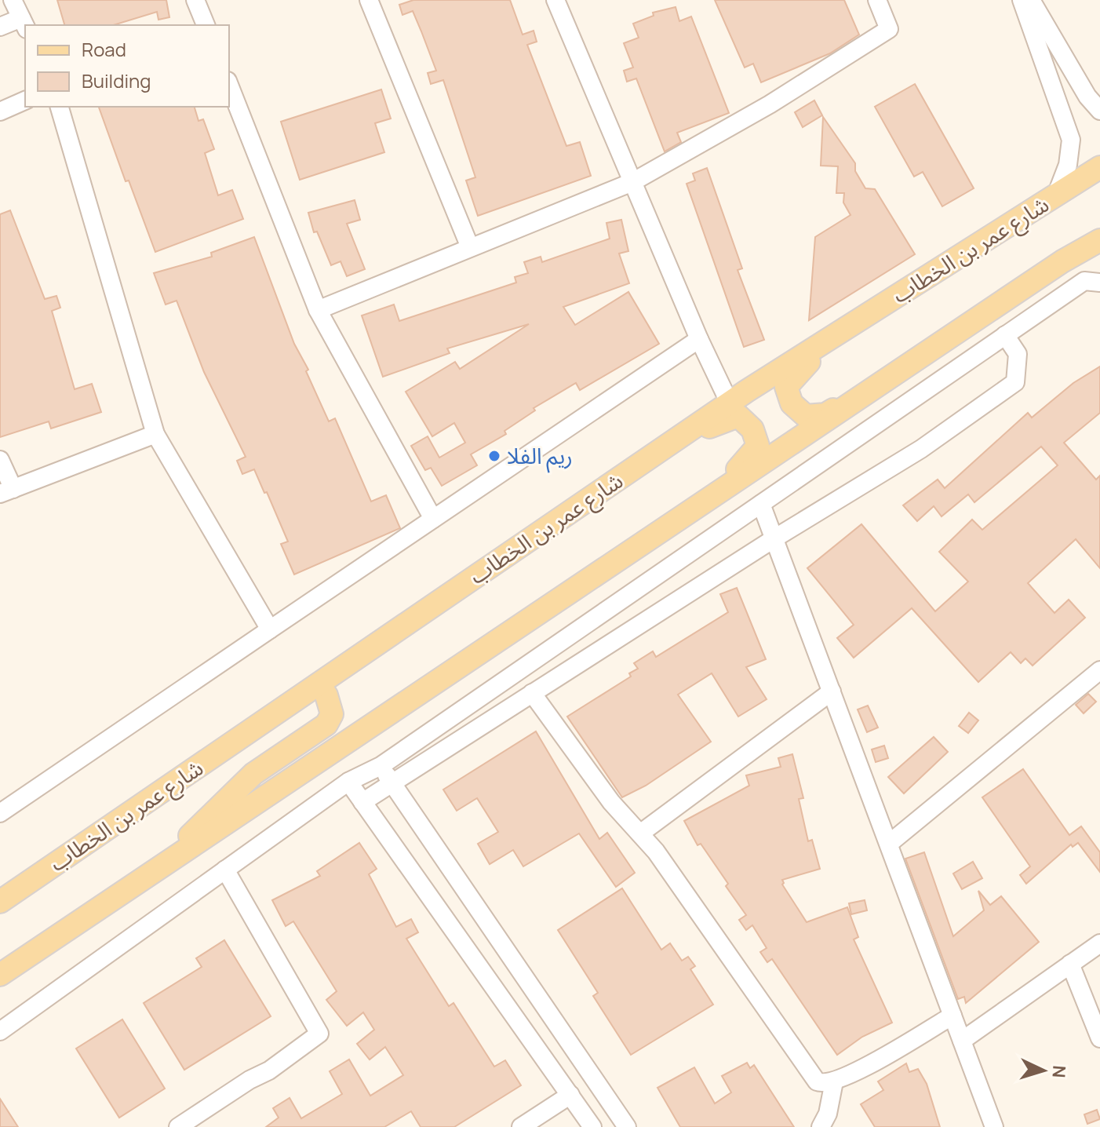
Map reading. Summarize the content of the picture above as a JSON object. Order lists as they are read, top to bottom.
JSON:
{
  "streets": {
    "main road": ["شارع عمر بن الخطاب"]
  },
  "places": ["ريم الفلا"],
  "legend": ["Road", "Building"],
  "north": "right"
}
